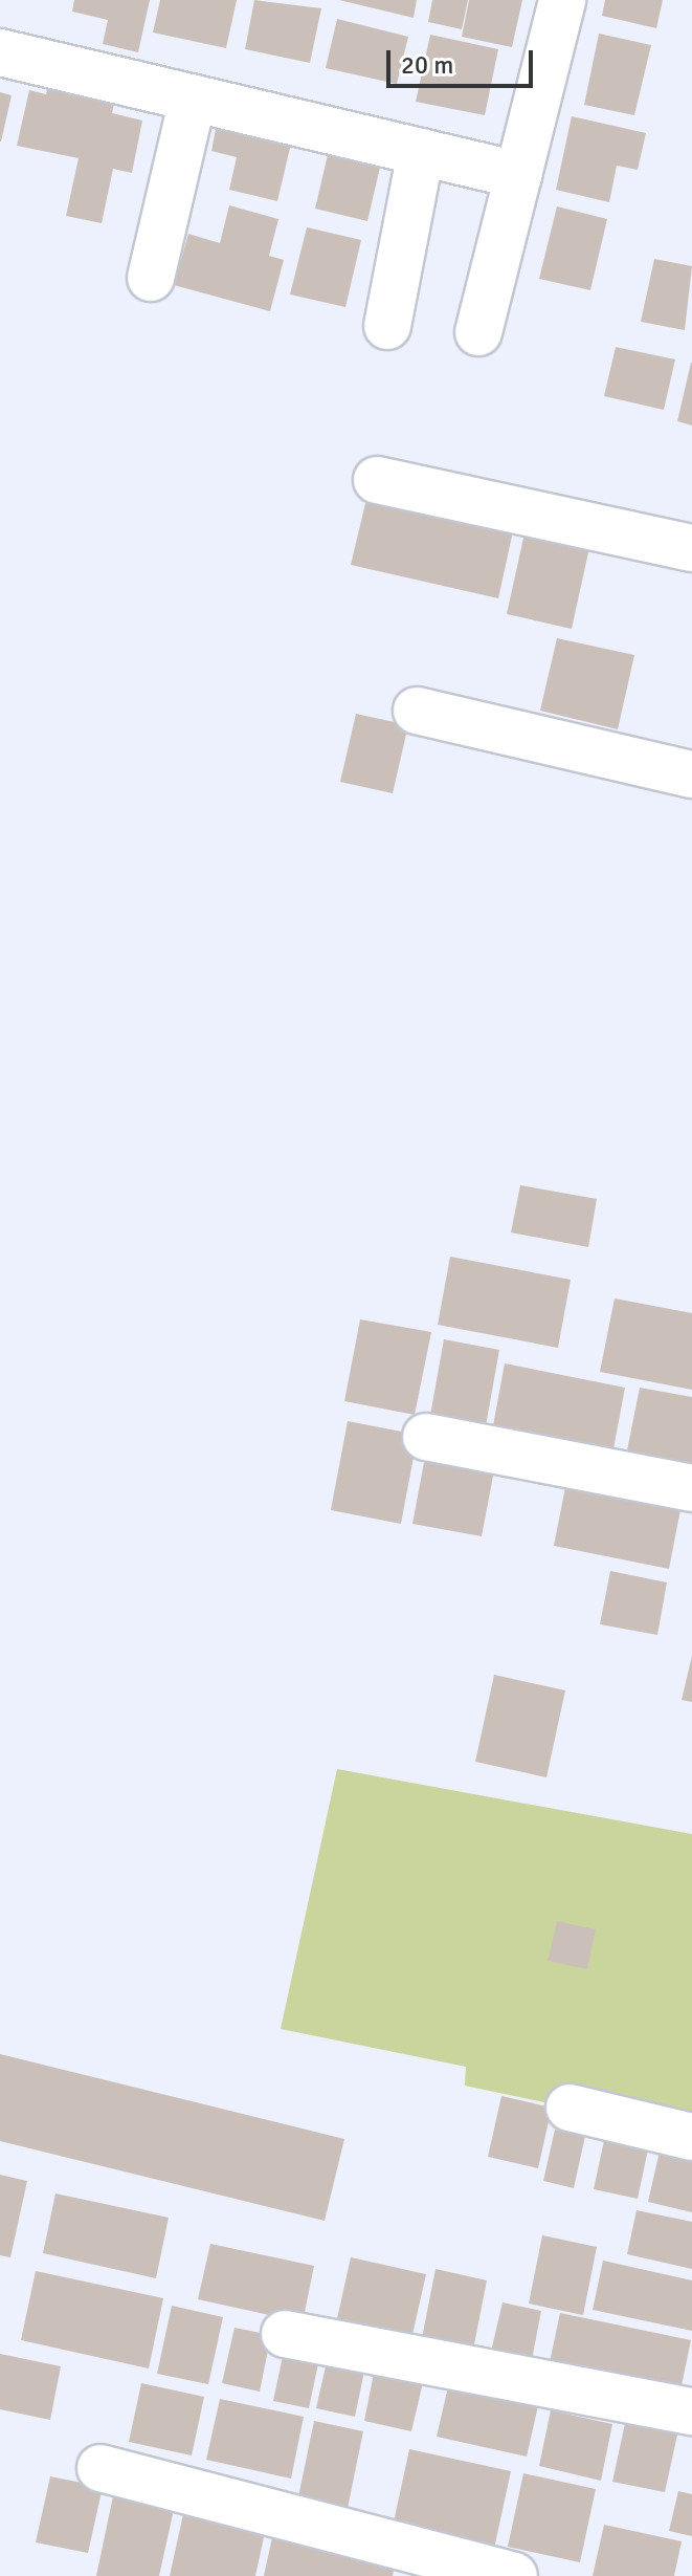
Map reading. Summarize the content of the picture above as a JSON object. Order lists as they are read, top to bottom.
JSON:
{
  "scale_bar": "20 m"
}
